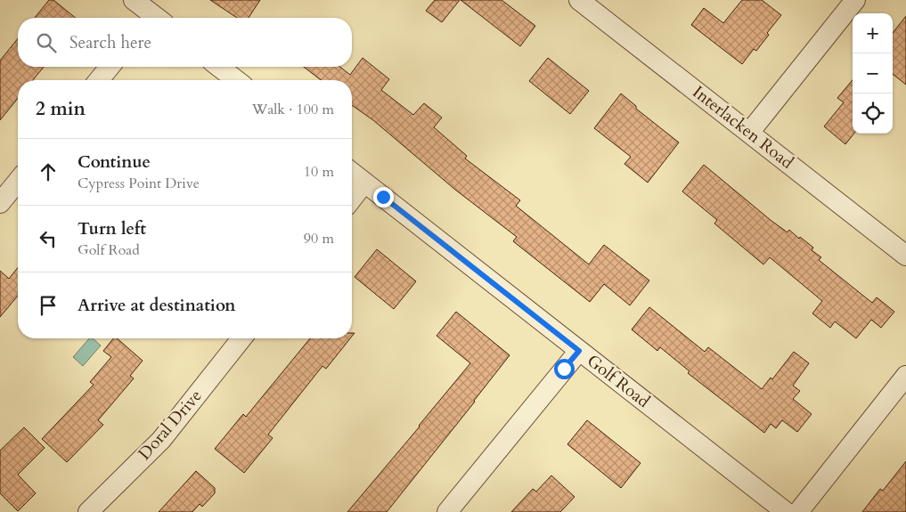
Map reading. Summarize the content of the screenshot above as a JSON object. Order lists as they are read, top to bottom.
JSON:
{
  "streets": {
    "street": ["Interlacken Road", "Golf Road", "Doral Drive"]
  },
  "page": {
    "map_buttons": ["+", "−"],
    "search": "Search here",
    "heading": ["2 min", "Walk · 100 m"],
    "list": [
      ["Continue", "Cypress Point Drive", "10 m"],
      ["Turn left", "Golf Road", "90 m"],
      "Arrive at destination"
    ]
  }
}
